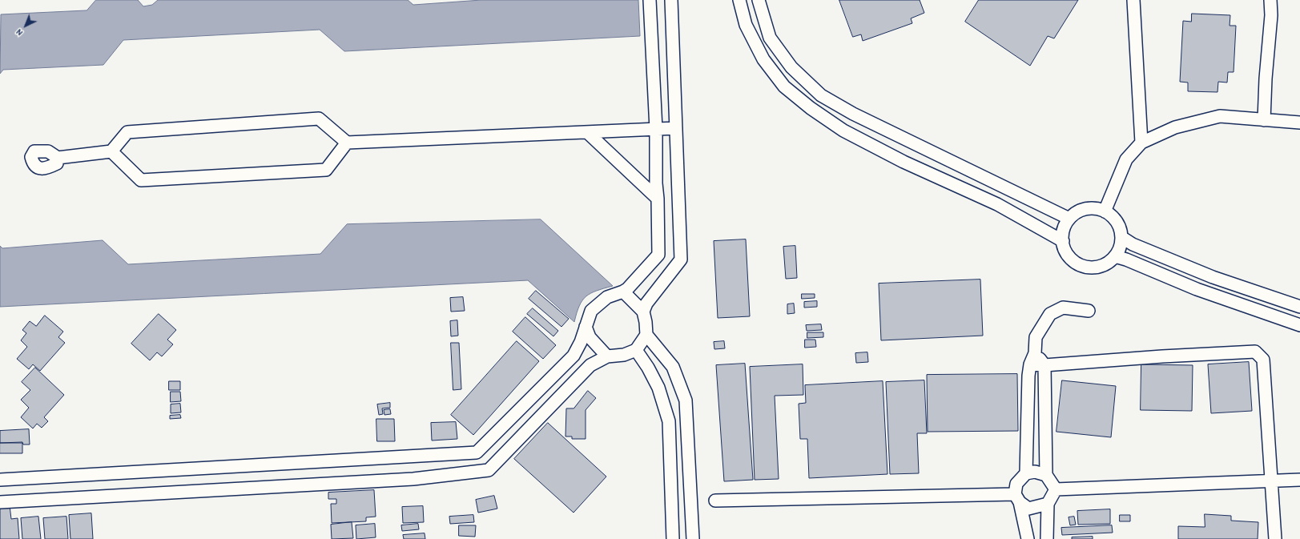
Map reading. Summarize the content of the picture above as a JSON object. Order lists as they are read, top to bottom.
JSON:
{
  "north": "bottom left"
}
